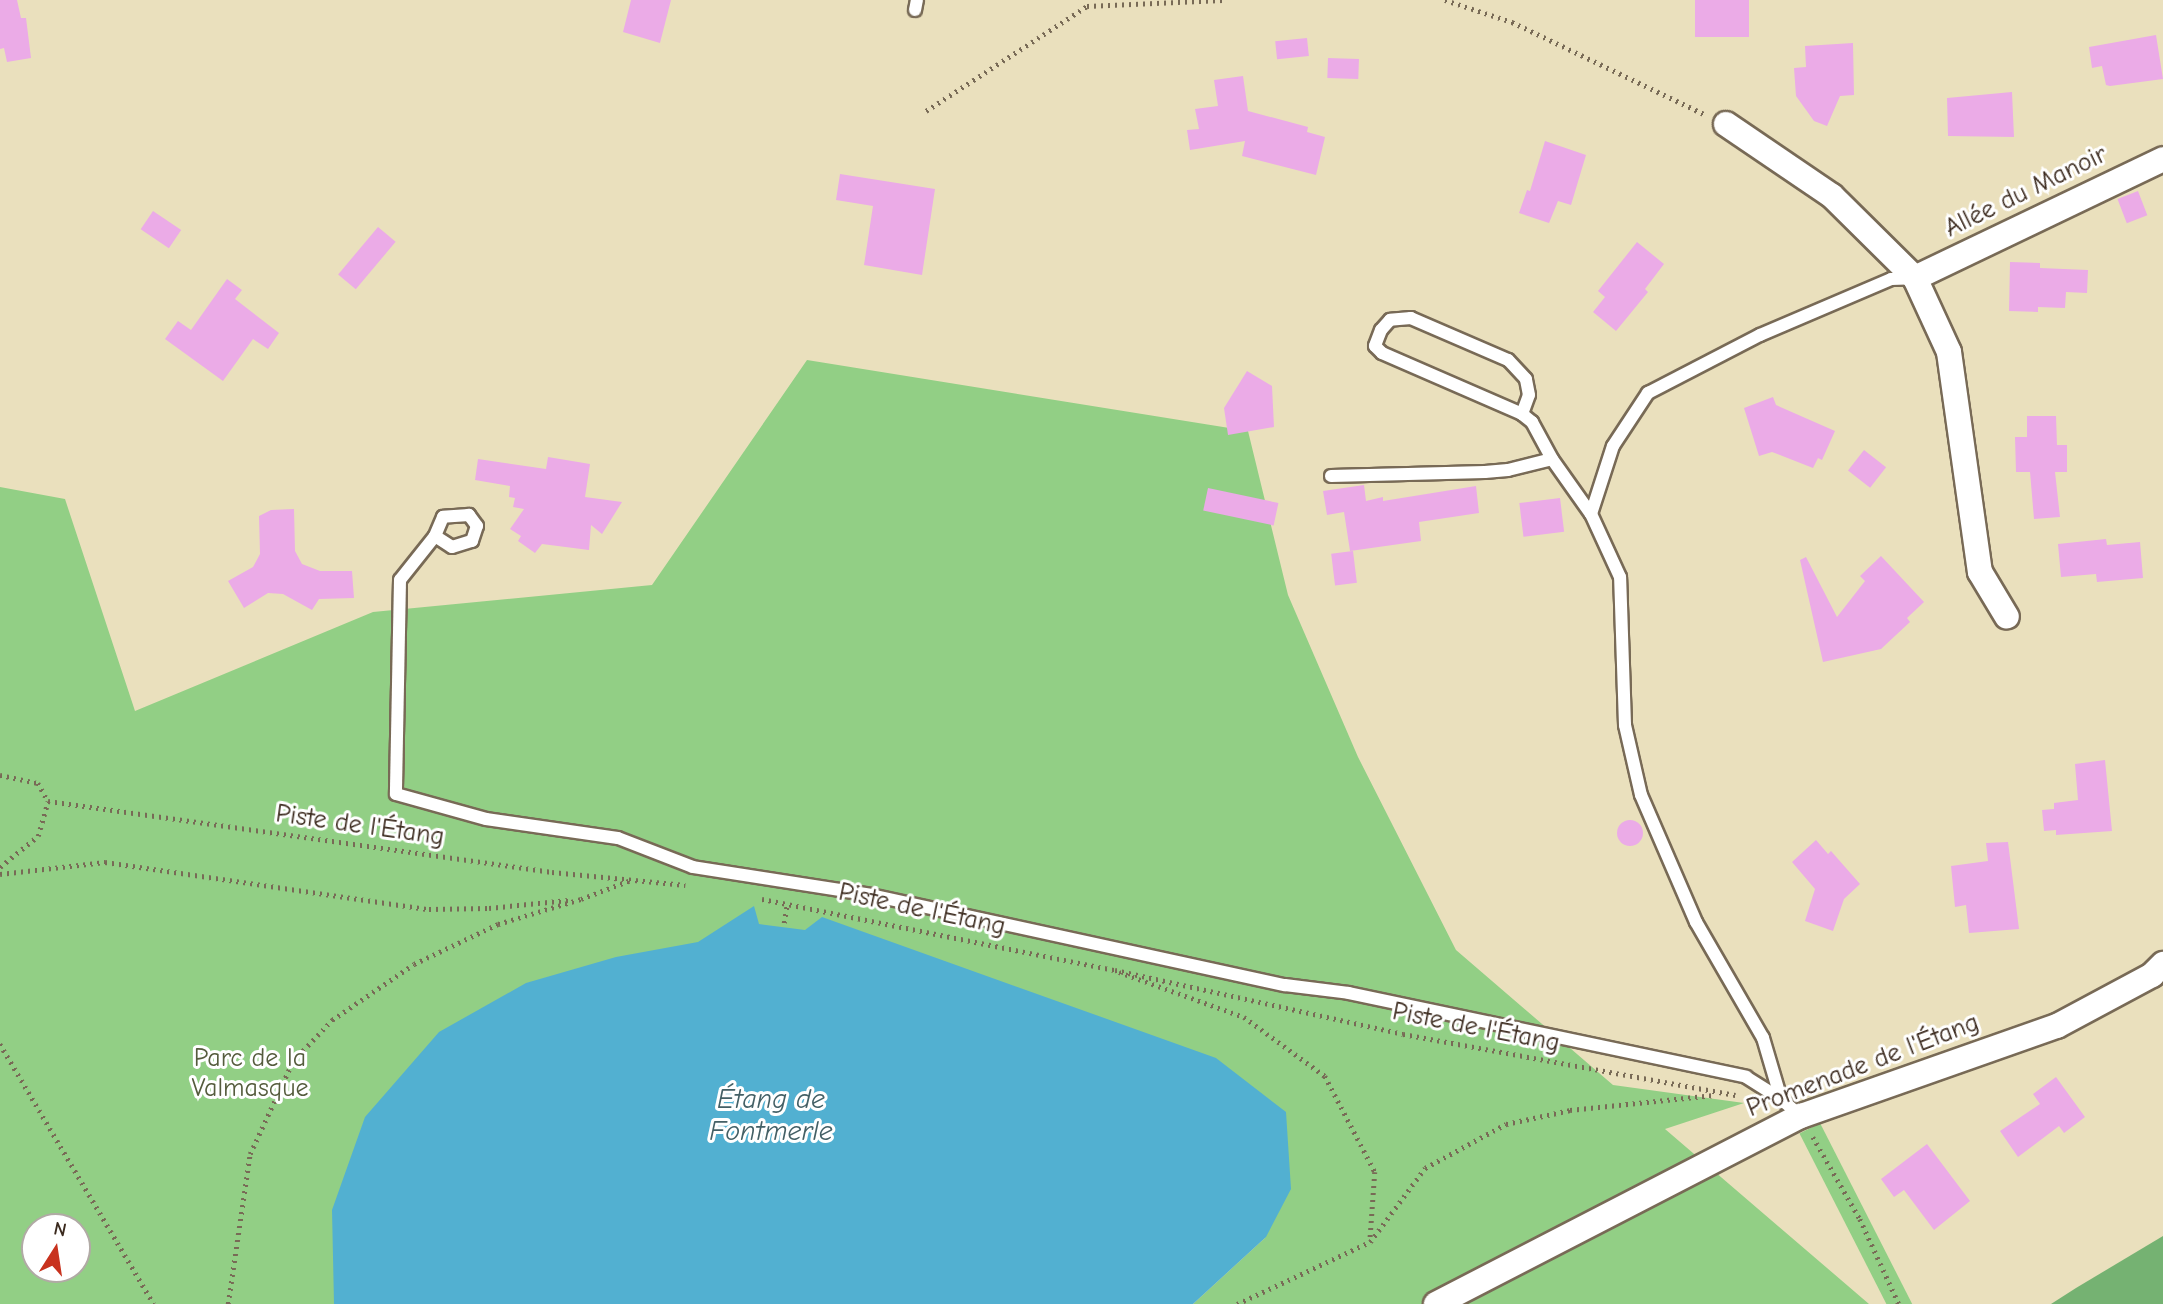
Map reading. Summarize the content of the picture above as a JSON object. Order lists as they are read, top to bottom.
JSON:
{
  "streets": {
    "street": ["Allée du Manoir", "Promenade de l'Étang"],
    "path": ["Piste de l'Étang"]
  },
  "water": ["Étang de Fontmerle"],
  "parks": ["Parc de la Valmasque"],
  "north": "top"
}
